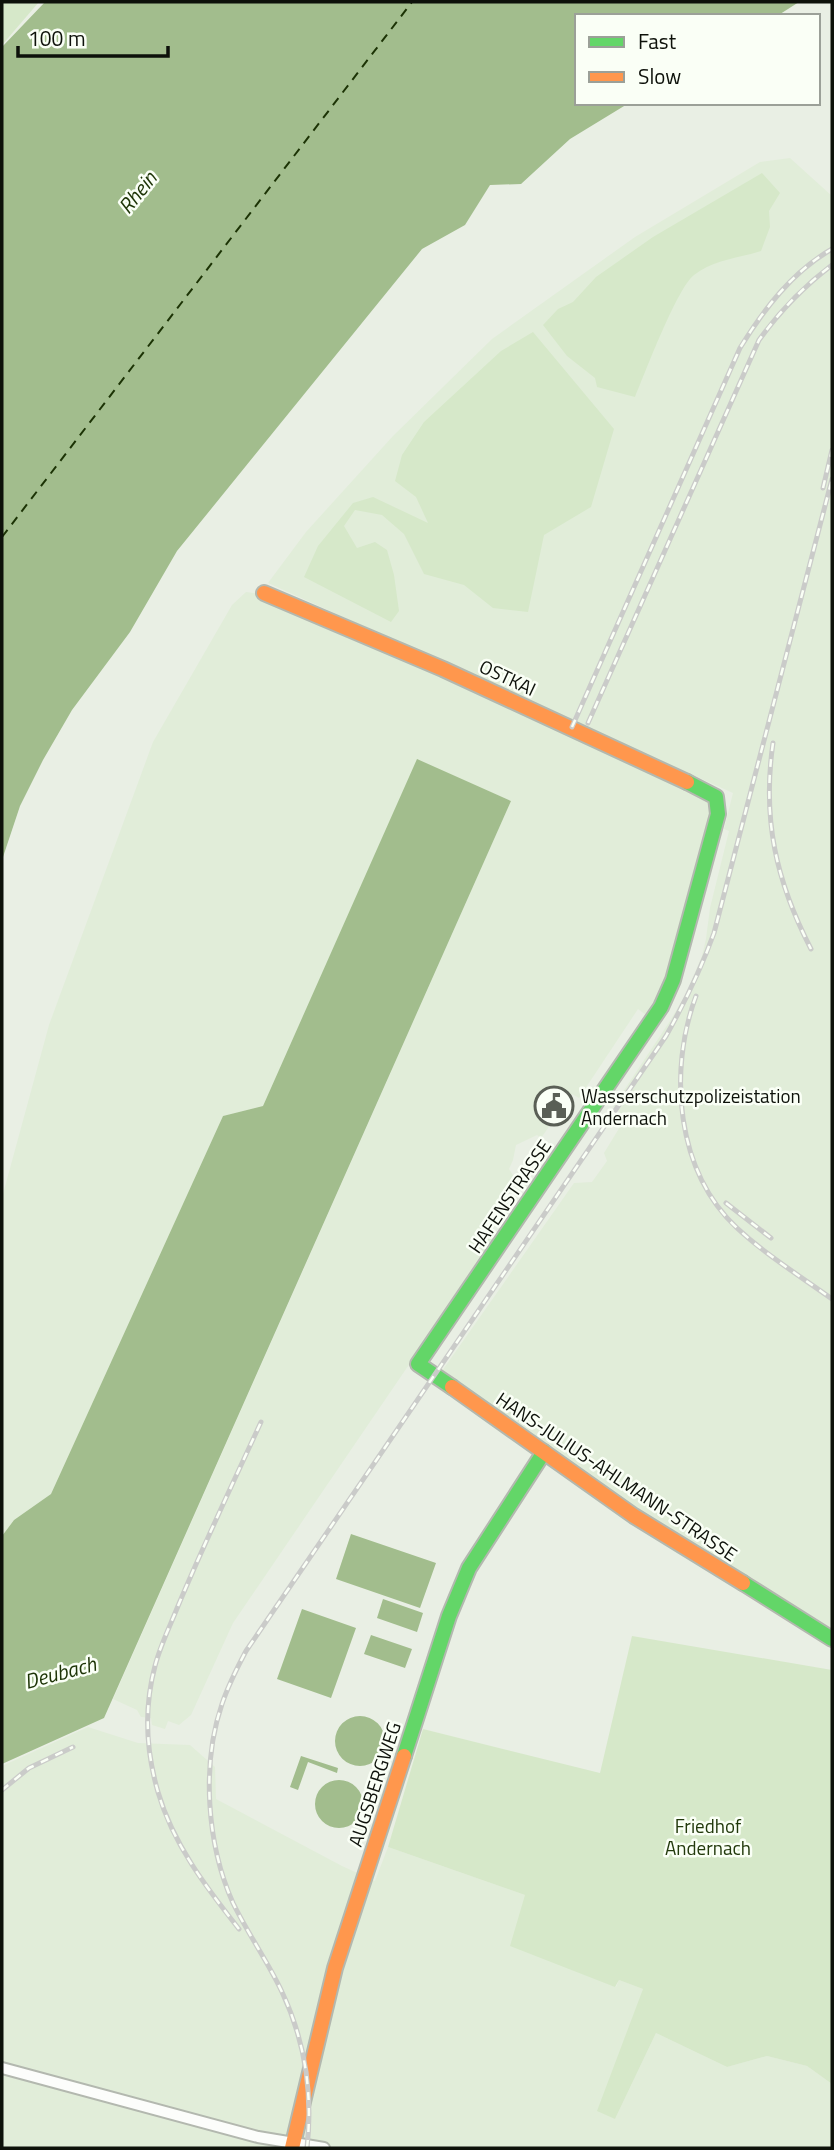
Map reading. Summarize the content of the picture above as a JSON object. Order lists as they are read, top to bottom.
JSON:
{
  "streets": {
    "street": [
      "OSTKAI",
      "HAFENSTRASSE",
      "HANS-JULIUS-AHLMANN-STRASSE",
      "AUGSBERGWEG"
    ]
  },
  "crossings": [
    ["OSTKAI", "HAFENSTRASSE"],
    ["HAFENSTRASSE", "HANS-JULIUS-AHLMANN-STRASSE"],
    ["HANS-JULIUS-AHLMANN-STRASSE", "AUGSBERGWEG"]
  ],
  "water": ["Rhein", "Deubach"],
  "parks": ["Friedhof Andernach"],
  "places": {
    "public building": ["Wasserschutzpolizeistation Andernach"]
  },
  "legend": ["Fast", "Slow"],
  "scale_bar": "100 m"
}
